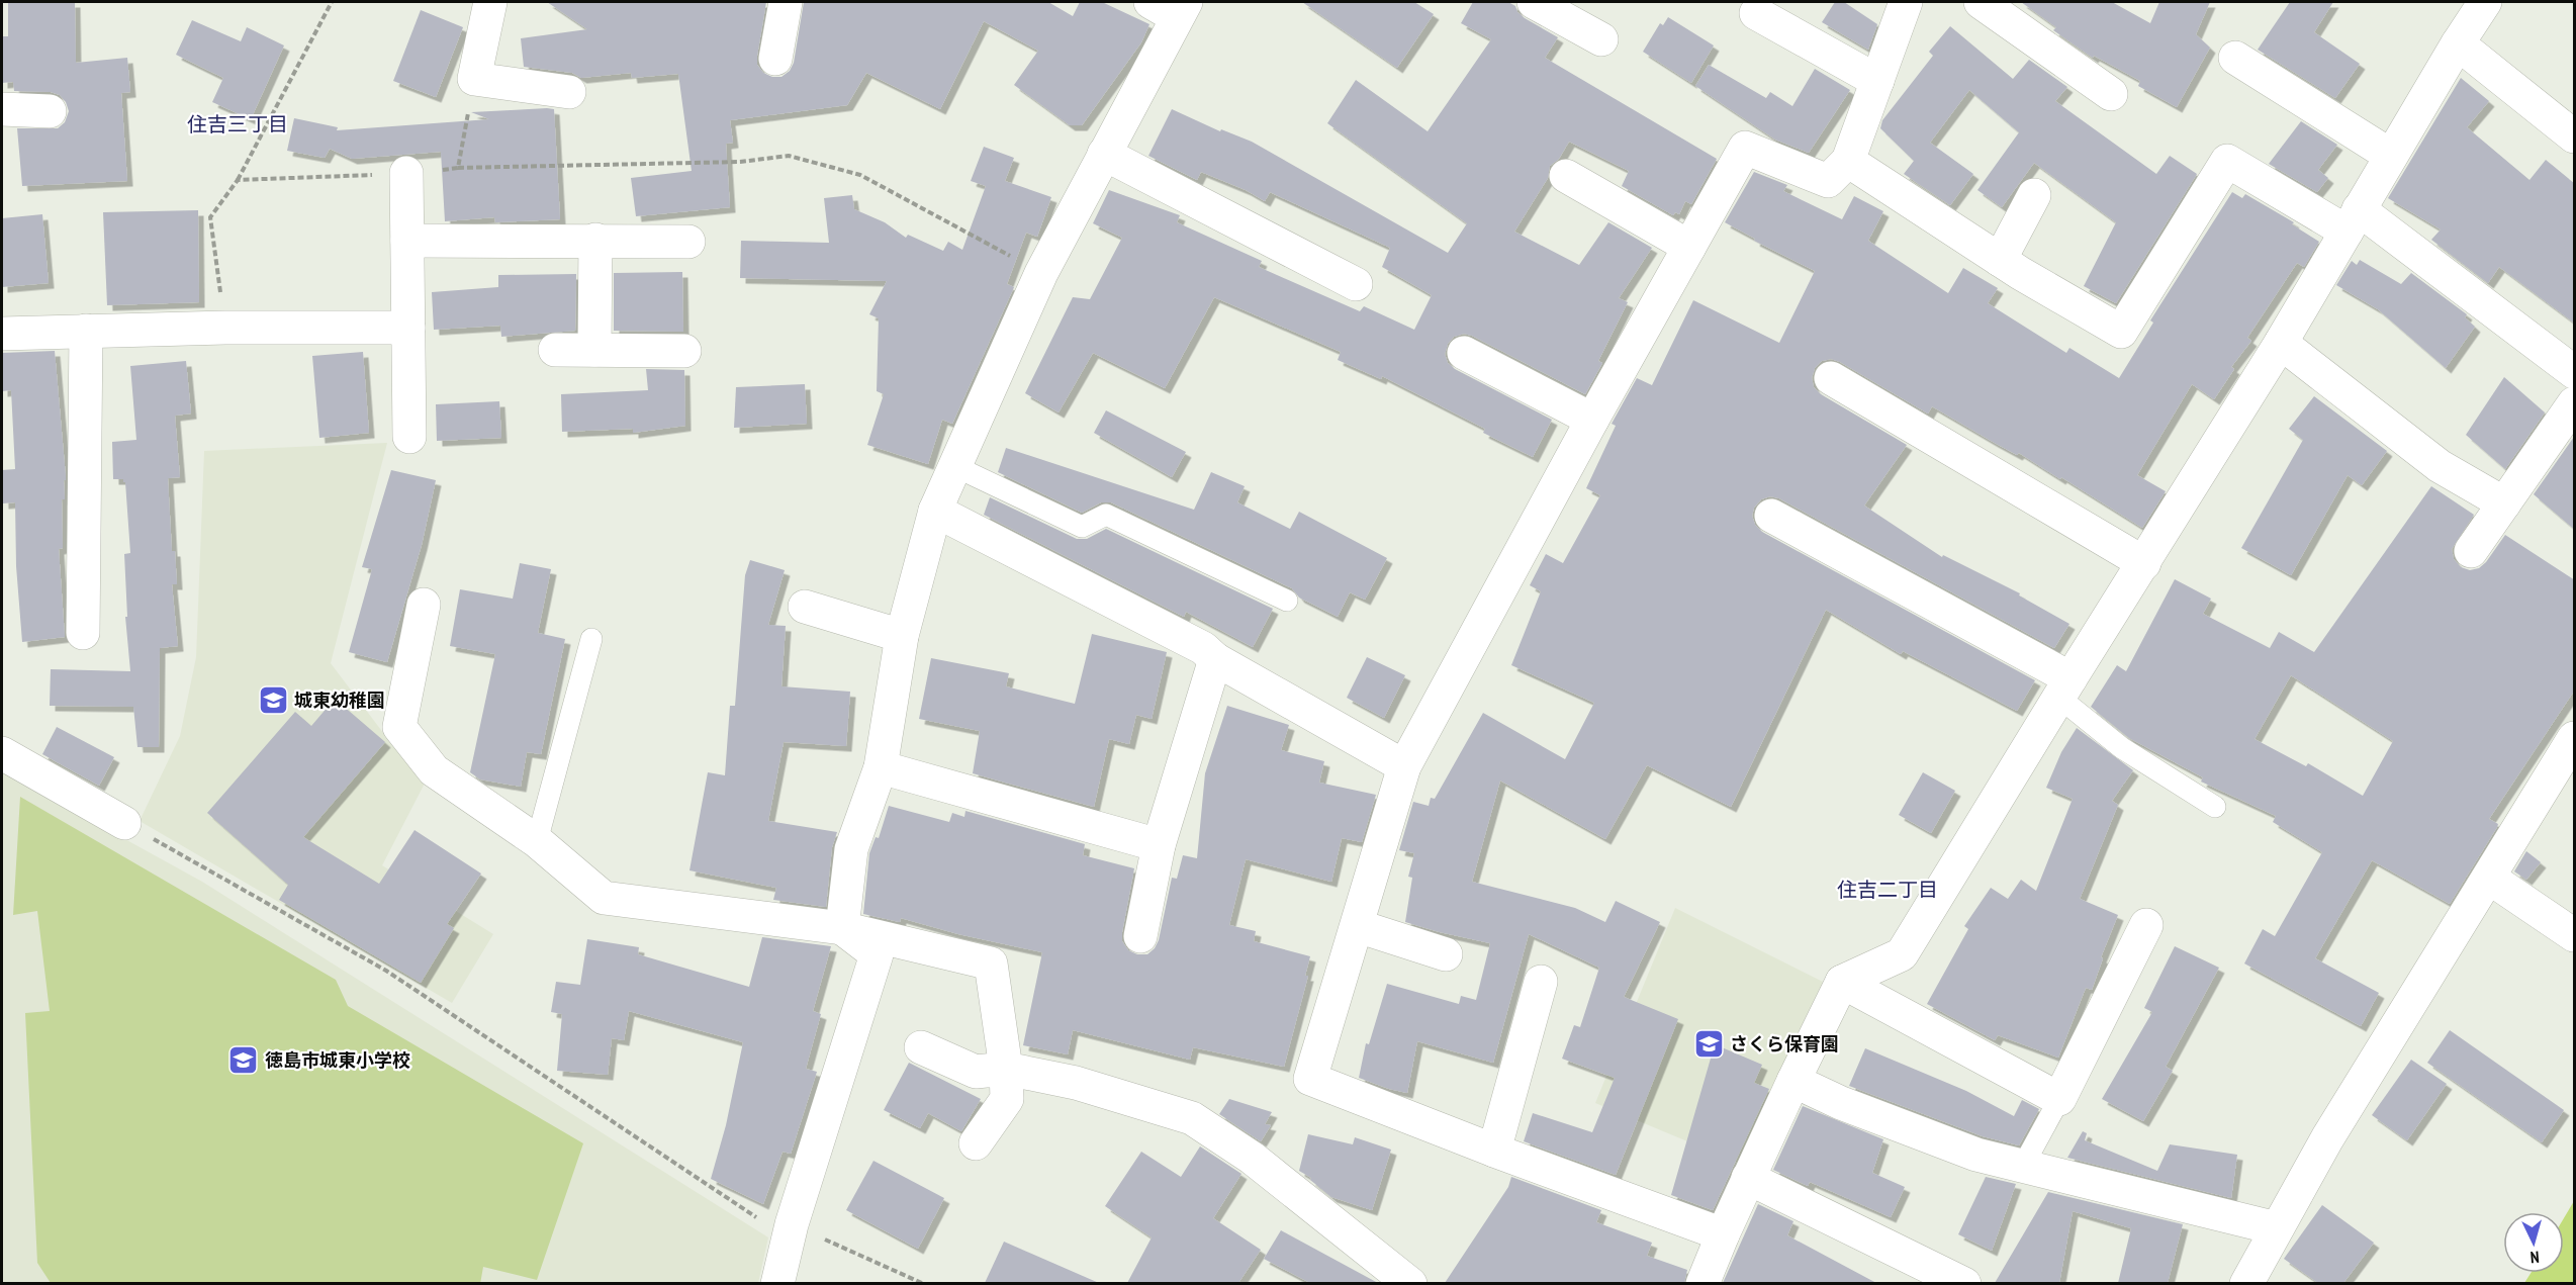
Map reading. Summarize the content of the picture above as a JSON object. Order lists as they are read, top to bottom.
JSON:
{
  "districts": ["住吉三丁目", "住吉二丁目"],
  "places": {
    "school or university": ["城東幼稚園", "さくら保育園", "徳島市城東小学校"]
  },
  "north": "bottom"
}
